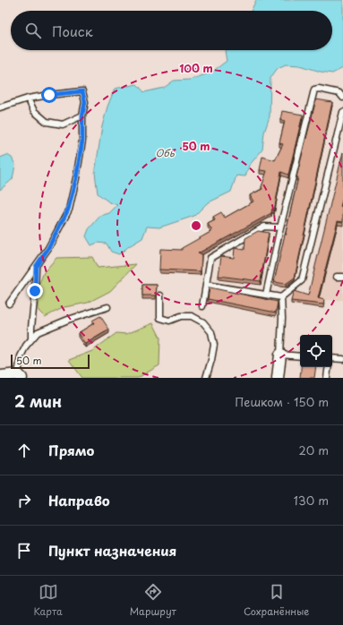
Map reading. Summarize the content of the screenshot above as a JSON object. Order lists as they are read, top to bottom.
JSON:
{
  "water": ["Обь"],
  "scale_bar": "50 m",
  "page": {
    "search": "Поиск",
    "scale": "50 m",
    "heading": ["2 мин", "Пешком · 150 m"],
    "list": [
      ["Прямо", "20 m"],
      ["Направо", "130 m"],
      "Пункт назначения"
    ],
    "nav": ["Карта", "Маршрут", "Сохранённые"]
  },
  "rings": ["100 m", "50 m"]
}
